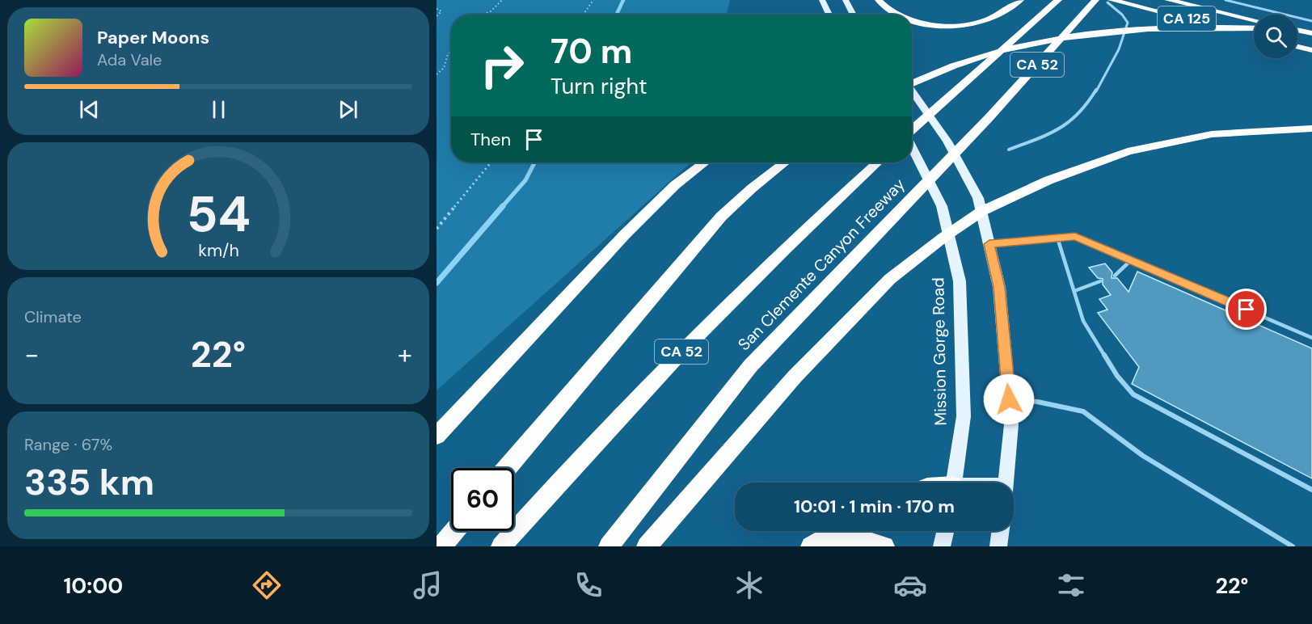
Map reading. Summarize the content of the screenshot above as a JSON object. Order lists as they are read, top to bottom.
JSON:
{
  "streets": {
    "highway": ["CA 125", "CA 52", "San Clemente Canyon Freeway"],
    "main road": ["Mission Gorge Road"]
  },
  "page": {
    "turn": ["70 m", "Turn right"],
    "song": ["Paper Moons", "Ada Vale"],
    "then": "Then",
    "tile": [
      "Climate",
      ["Range · 67%", "335 km"]
    ],
    "heat": ["−", "22°", "+"],
    "limit": "60",
    "trip": "10:01 · 1 min · 170 m",
    "tabs": ["10:00", "22°"],
    "gauge": ["54", "km/h"]
  }
}
